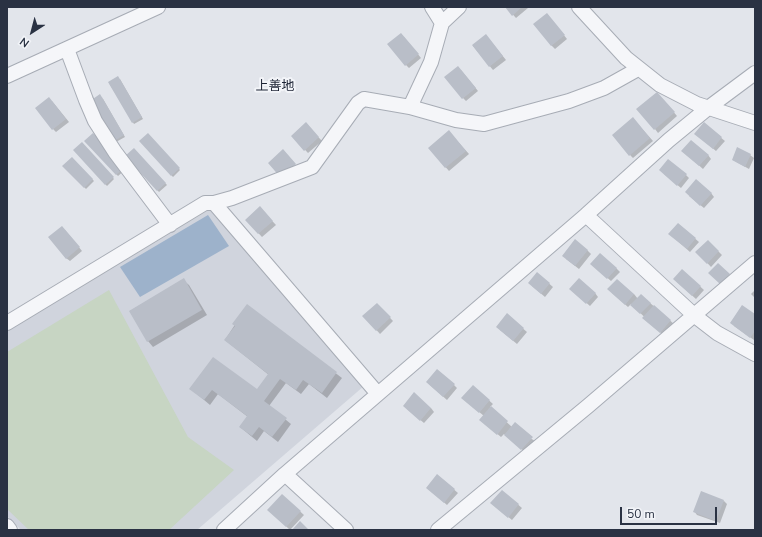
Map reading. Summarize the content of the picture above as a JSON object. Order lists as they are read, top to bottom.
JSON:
{
  "districts": ["上善地"],
  "scale_bar": "50 m",
  "north": "bottom left"
}
